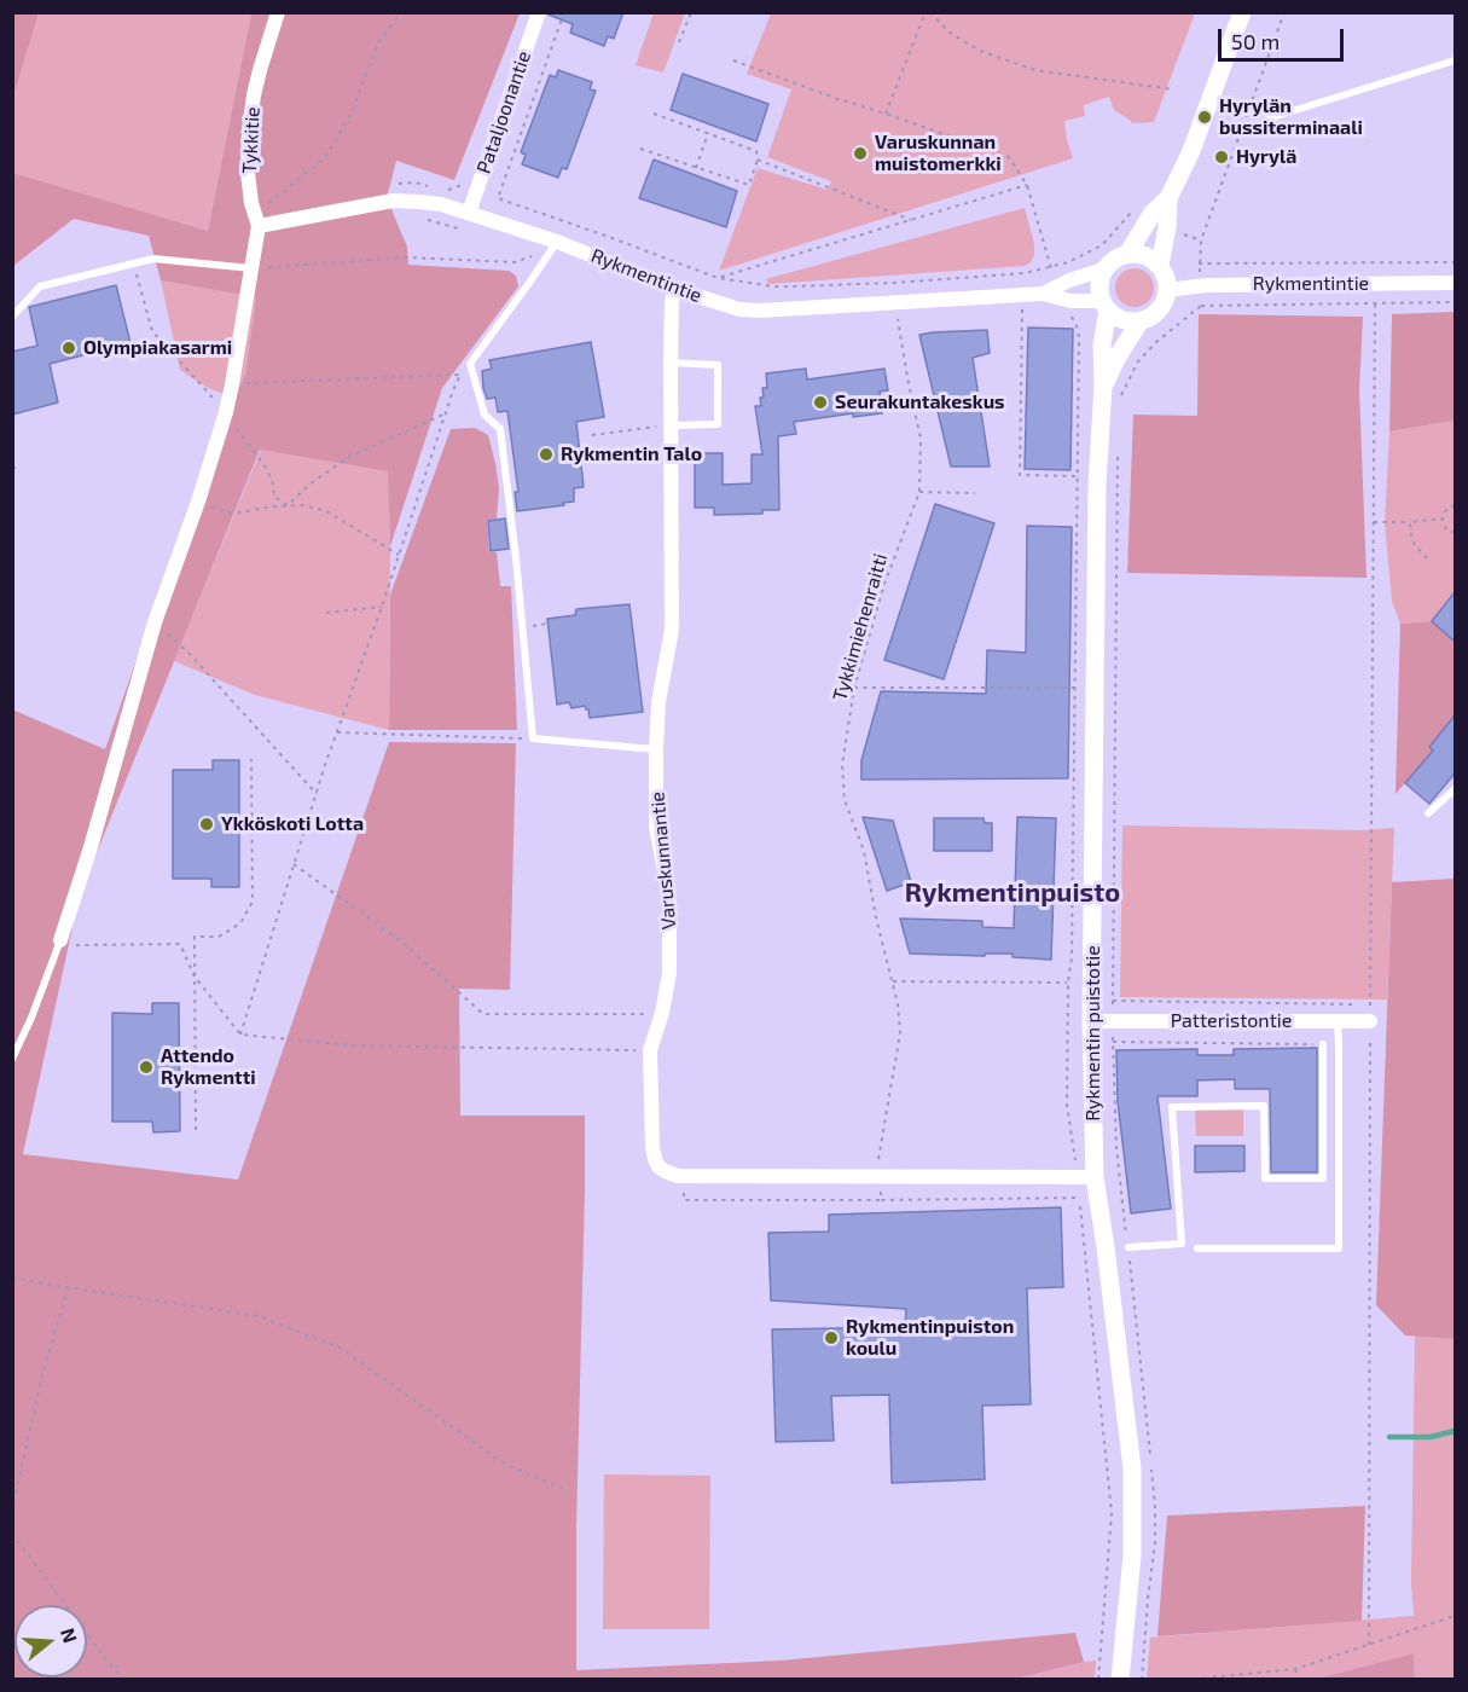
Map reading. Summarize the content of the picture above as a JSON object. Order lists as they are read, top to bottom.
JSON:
{
  "streets": {
    "street": [
      "Pataljoonantie",
      "Tykkitie",
      "Rykmentintie",
      "Varuskunnantie",
      "Patteristontie",
      "Rykmentin puistotie"
    ],
    "path": ["Tykkimiehenraitti"]
  },
  "crossings": [
    ["Pataljoonantie", "Rykmentintie"],
    ["Tykkitie", "Rykmentintie"],
    ["Rykmentintie", "Varuskunnantie"],
    ["Rykmentintie", "Rykmentin puistotie"],
    ["Patteristontie", "Rykmentin puistotie"]
  ],
  "districts": ["Rykmentinpuisto"],
  "places": [
    "Hyrylän bussiterminaali",
    "Varuskunnan muistomerkki",
    "Hyrylä",
    "Olympiakasarmi",
    "Seurakuntakeskus",
    "Rykmentin Talo",
    "Ykköskoti Lotta",
    "Attendo Rykmentti",
    "Rykmentinpuiston koulu"
  ],
  "scale_bar": "50 m",
  "north": "right"
}
